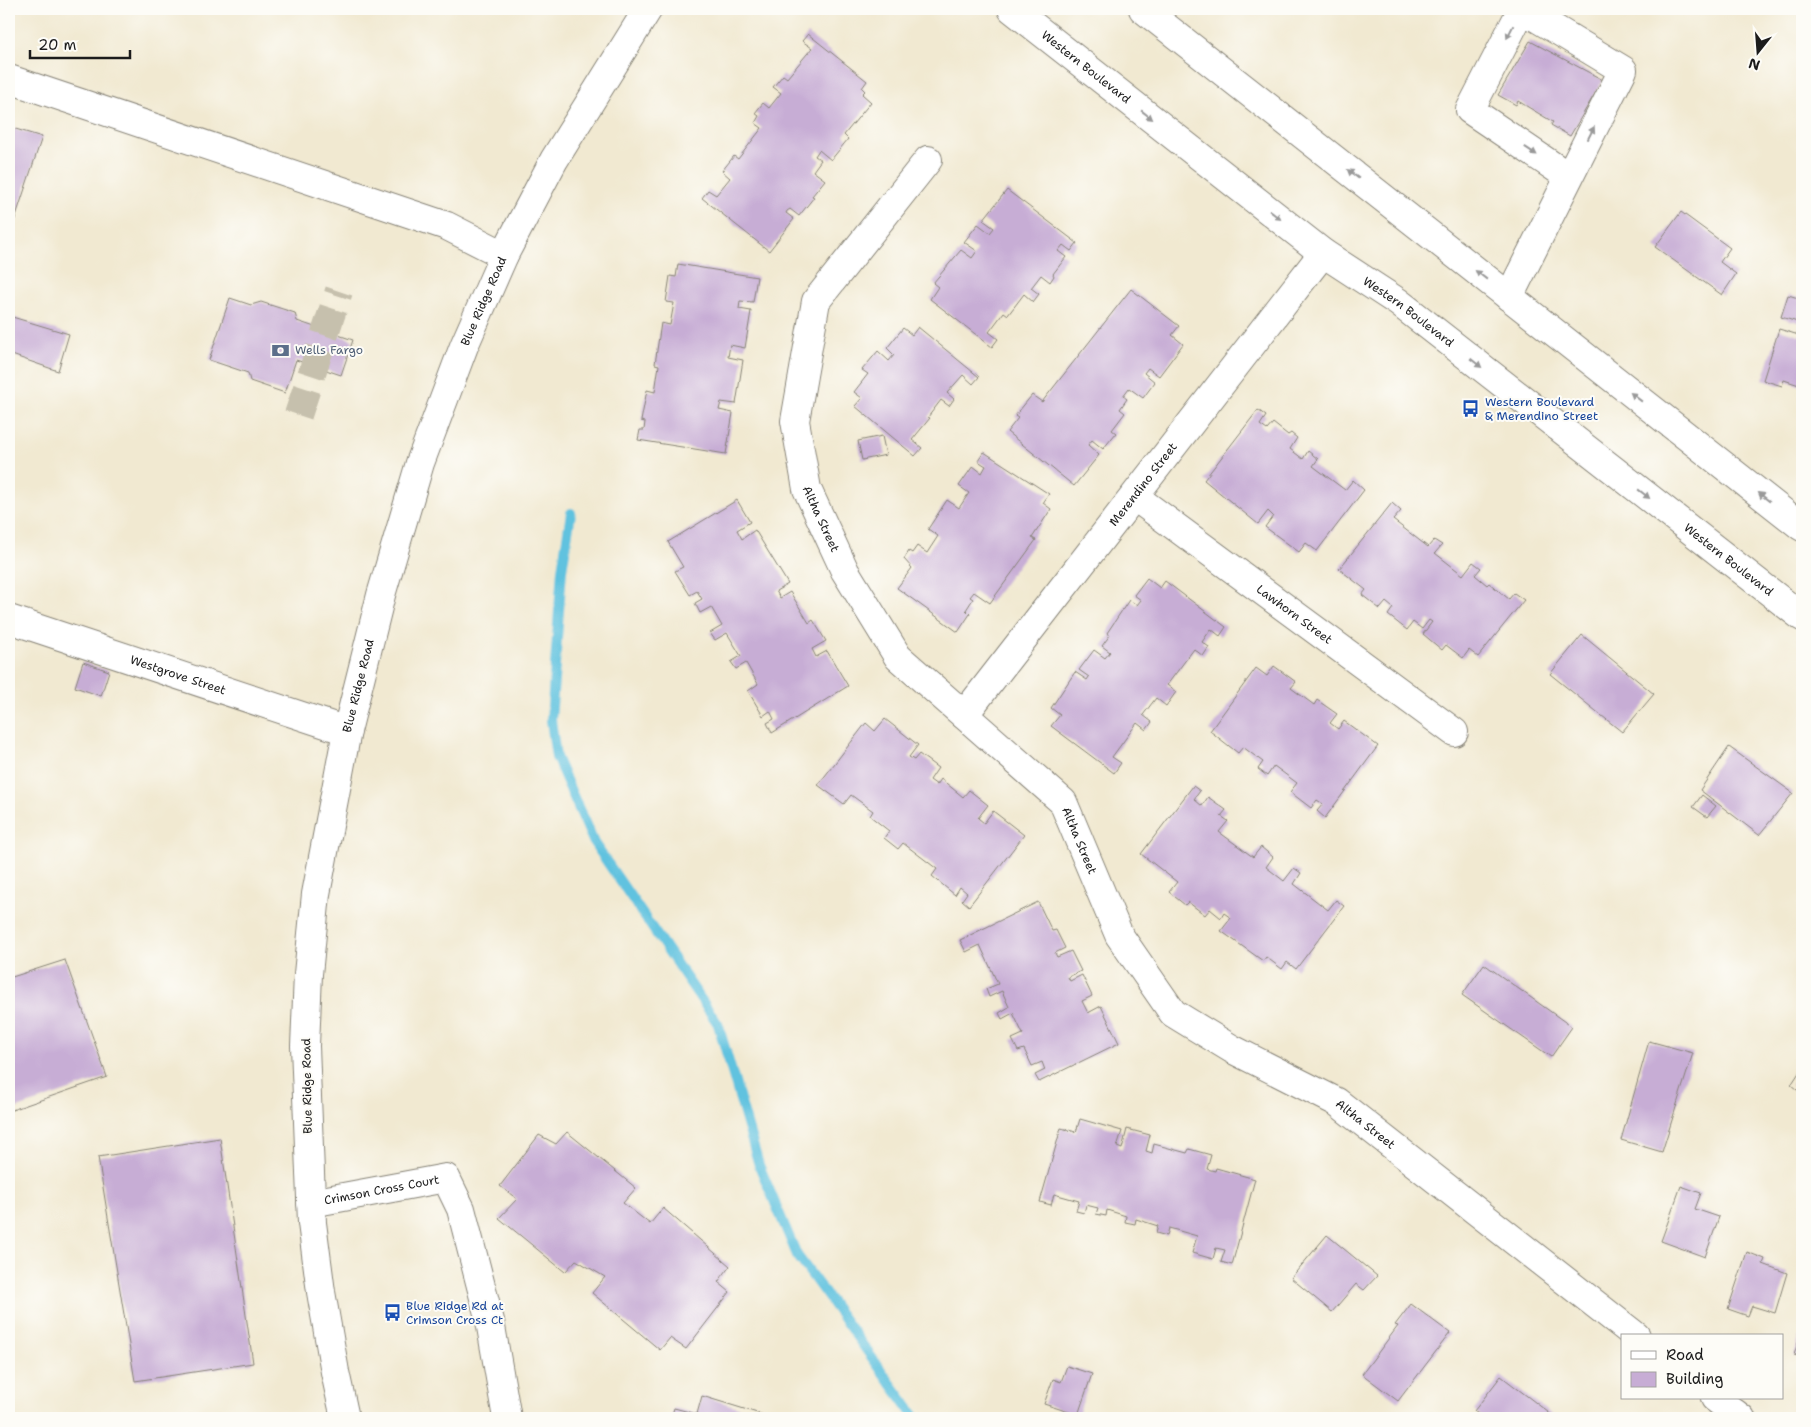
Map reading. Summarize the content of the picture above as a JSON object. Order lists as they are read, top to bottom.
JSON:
{
  "streets": {
    "street": [
      "Western Boulevard",
      "Blue Ridge Road",
      "Merendino Street",
      "Altha Street",
      "Lawhorn Street",
      "Westgrove Street",
      "Crimson Cross Court"
    ]
  },
  "crossings": [
    ["Western Boulevard", "Merendino Street"],
    ["Blue Ridge Road", "Westgrove Street"],
    ["Blue Ridge Road", "Crimson Cross Court"],
    ["Merendino Street", "Altha Street"],
    ["Merendino Street", "Lawhorn Street"]
  ],
  "places": {
    "bank": ["Wells Fargo"],
    "bus stop": ["Western Boulevard & Merendino Street", "Blue Ridge Rd at Crimson Cross Ct"]
  },
  "legend": ["Road", "Building"],
  "scale_bar": "20 m",
  "north": "bottom"
}
